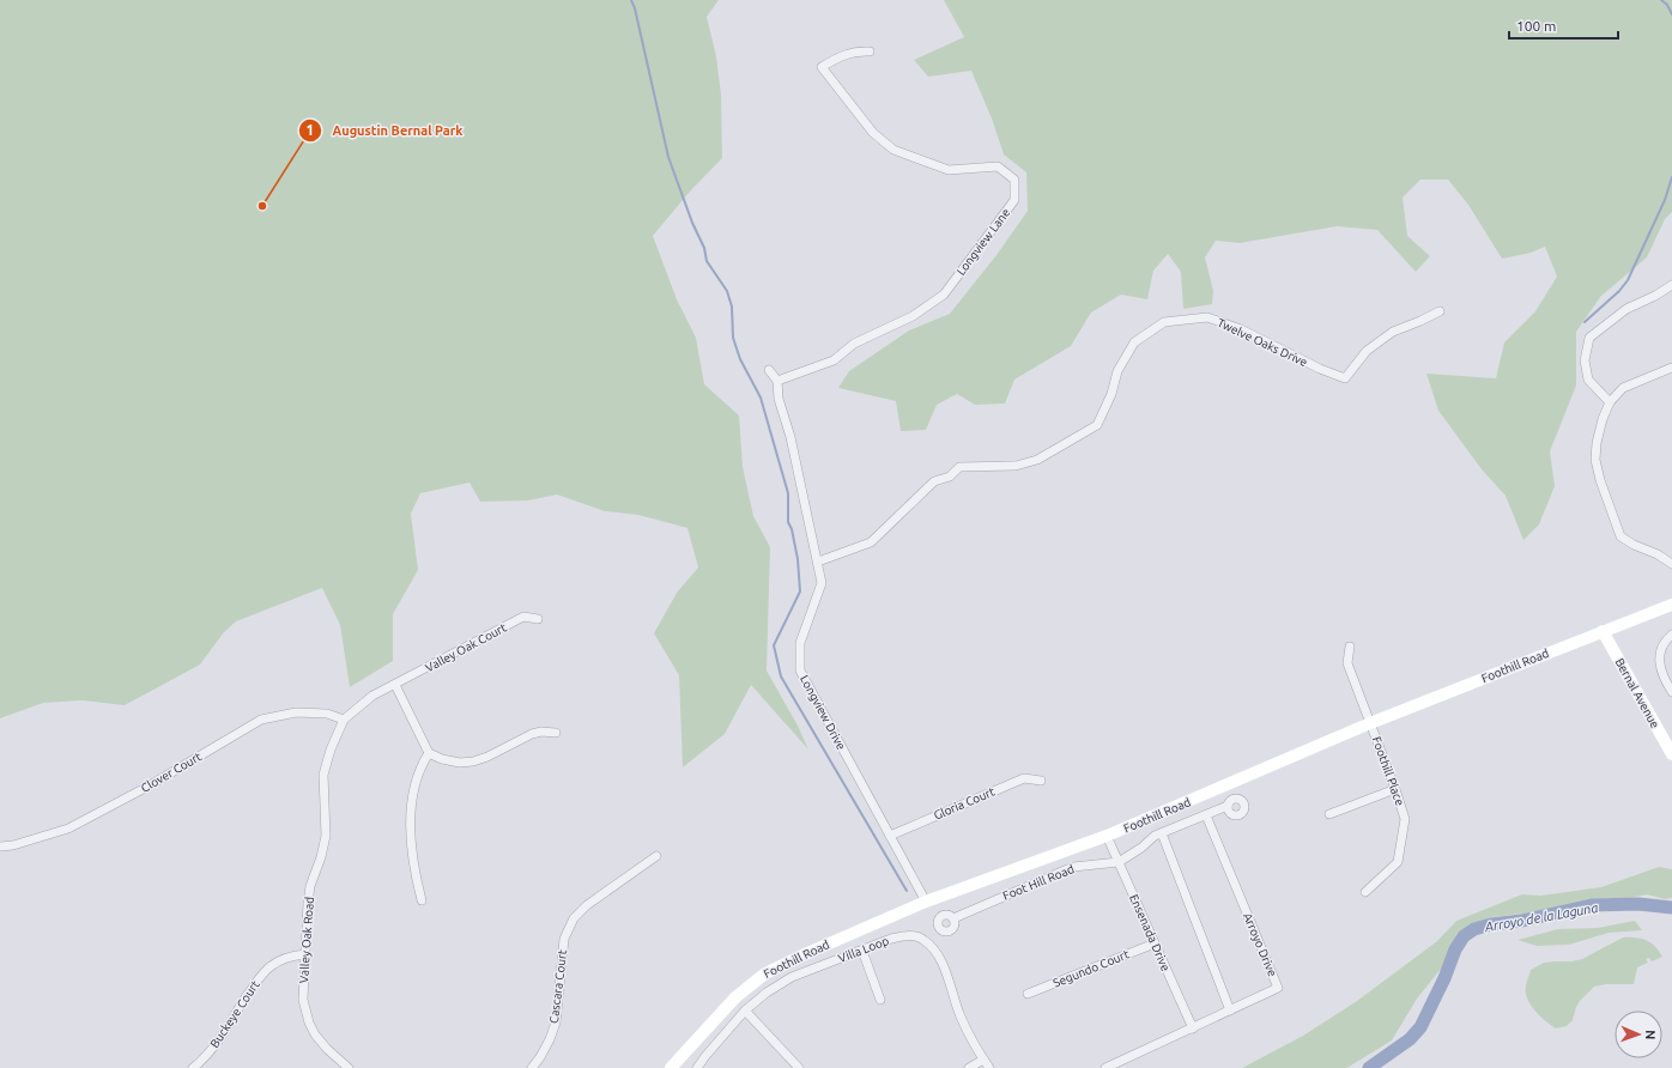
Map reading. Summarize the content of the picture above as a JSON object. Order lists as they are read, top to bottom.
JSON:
{
  "streets": {
    "main road": ["Foothill Road", "Bernal Avenue"],
    "street": [
      "Longview Lane",
      "Twelve Oaks Drive",
      "Valley Oak Court",
      "Longview Drive",
      "Foothill Place",
      "Clover Court",
      "Gloria Court",
      "Foot Hill Road",
      "Ensenada Drive",
      "Valley Oak Road",
      "Arroyo Drive",
      "Villa Loop",
      "Segundo Court",
      "Cascara Court",
      "Buckeye Court"
    ]
  },
  "crossings": [
    ["Longview Lane", "Longview Drive"],
    ["Twelve Oaks Drive", "Longview Drive"],
    ["Valley Oak Court", "Valley Oak Road"],
    ["Foothill Road", "Bernal Avenue"],
    ["Foothill Road", "Longview Drive"],
    ["Foothill Road", "Foothill Place"],
    ["Foothill Road", "Ensenada Drive"],
    ["Longview Drive", "Gloria Court"],
    ["Clover Court", "Valley Oak Road"],
    ["Foot Hill Road", "Ensenada Drive"],
    ["Foot Hill Road", "Arroyo Drive"],
    ["Ensenada Drive", "Arroyo Drive"],
    ["Ensenada Drive", "Segundo Court"],
    ["Valley Oak Road", "Buckeye Court"]
  ],
  "water": ["Arroyo de la Laguna"],
  "places": ["Augustin Bernal Park"],
  "scale_bar": "100 m",
  "north": "right"
}
